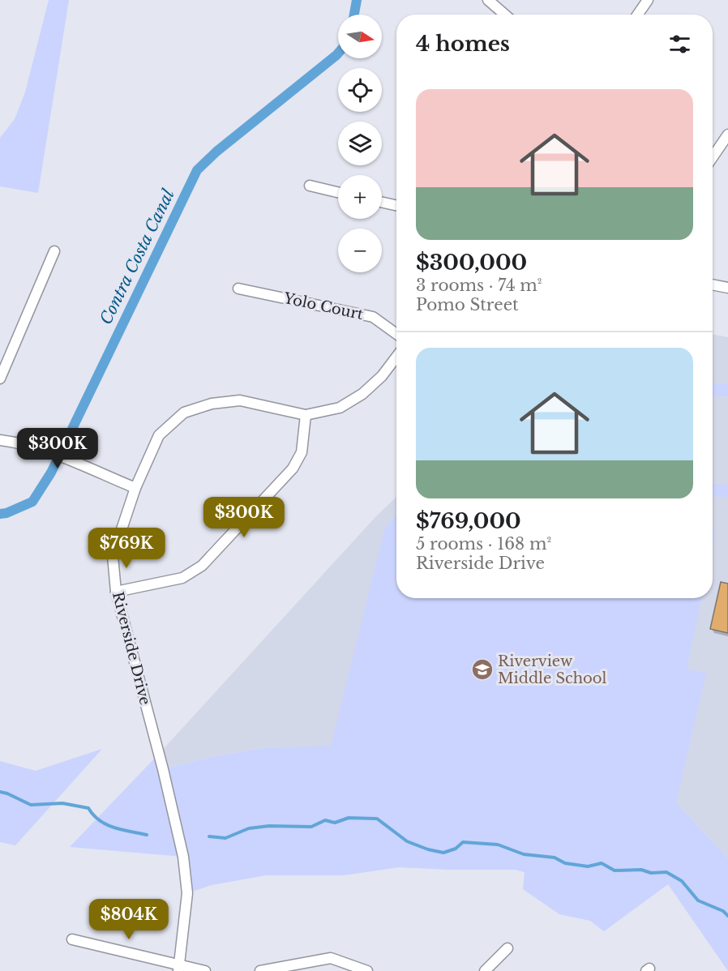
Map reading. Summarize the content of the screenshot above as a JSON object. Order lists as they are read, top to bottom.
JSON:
{
  "streets": {
    "street": ["Yolo Court", "Riverside Drive"]
  },
  "water": ["Contra Costa Canal"],
  "places": {
    "school or university": ["Riverview Middle School"]
  },
  "north": "right",
  "page": {
    "map_buttons": ["+", "−"],
    "heading": "4 homes",
    "list": [
      {
        "name": "$300,000",
        "note": "3 rooms · 74 m² · Pomo Street"
      },
      {
        "name": "$769,000",
        "note": "5 rooms · 168 m² · Riverside Drive"
      }
    ],
    "price": [
      "$300K",
      "$300K",
      "$769K",
      "$804K"
    ]
  }
}
